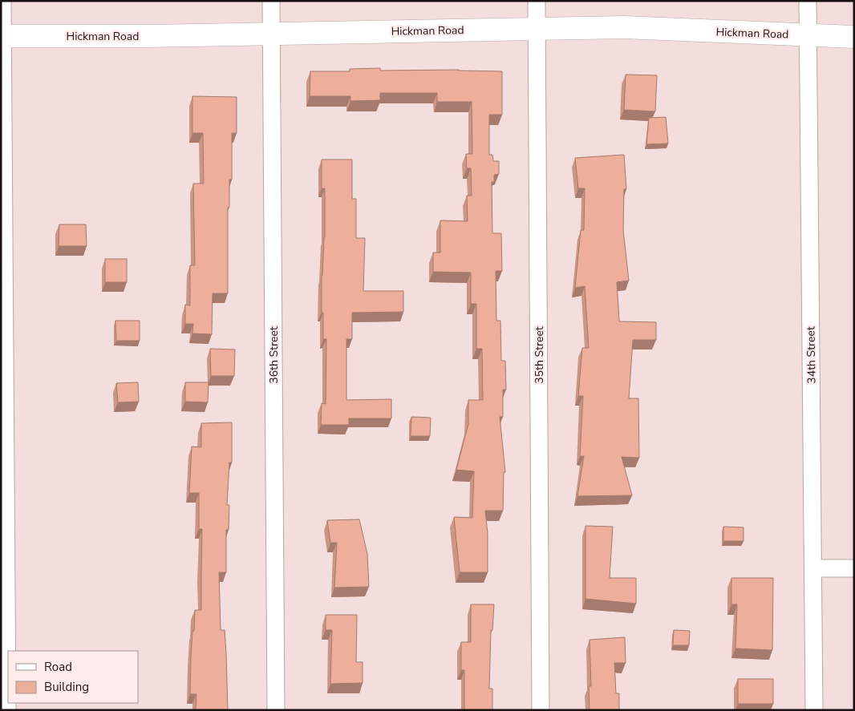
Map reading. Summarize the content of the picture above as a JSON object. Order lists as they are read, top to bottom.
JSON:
{
  "streets": {
    "main road": ["Hickman Road"],
    "street": ["36th Street", "35th Street", "34th Street"]
  },
  "crossings": [
    ["Hickman Road", "36th Street"],
    ["Hickman Road", "35th Street"],
    ["Hickman Road", "34th Street"]
  ],
  "legend": ["Road", "Building"]
}
